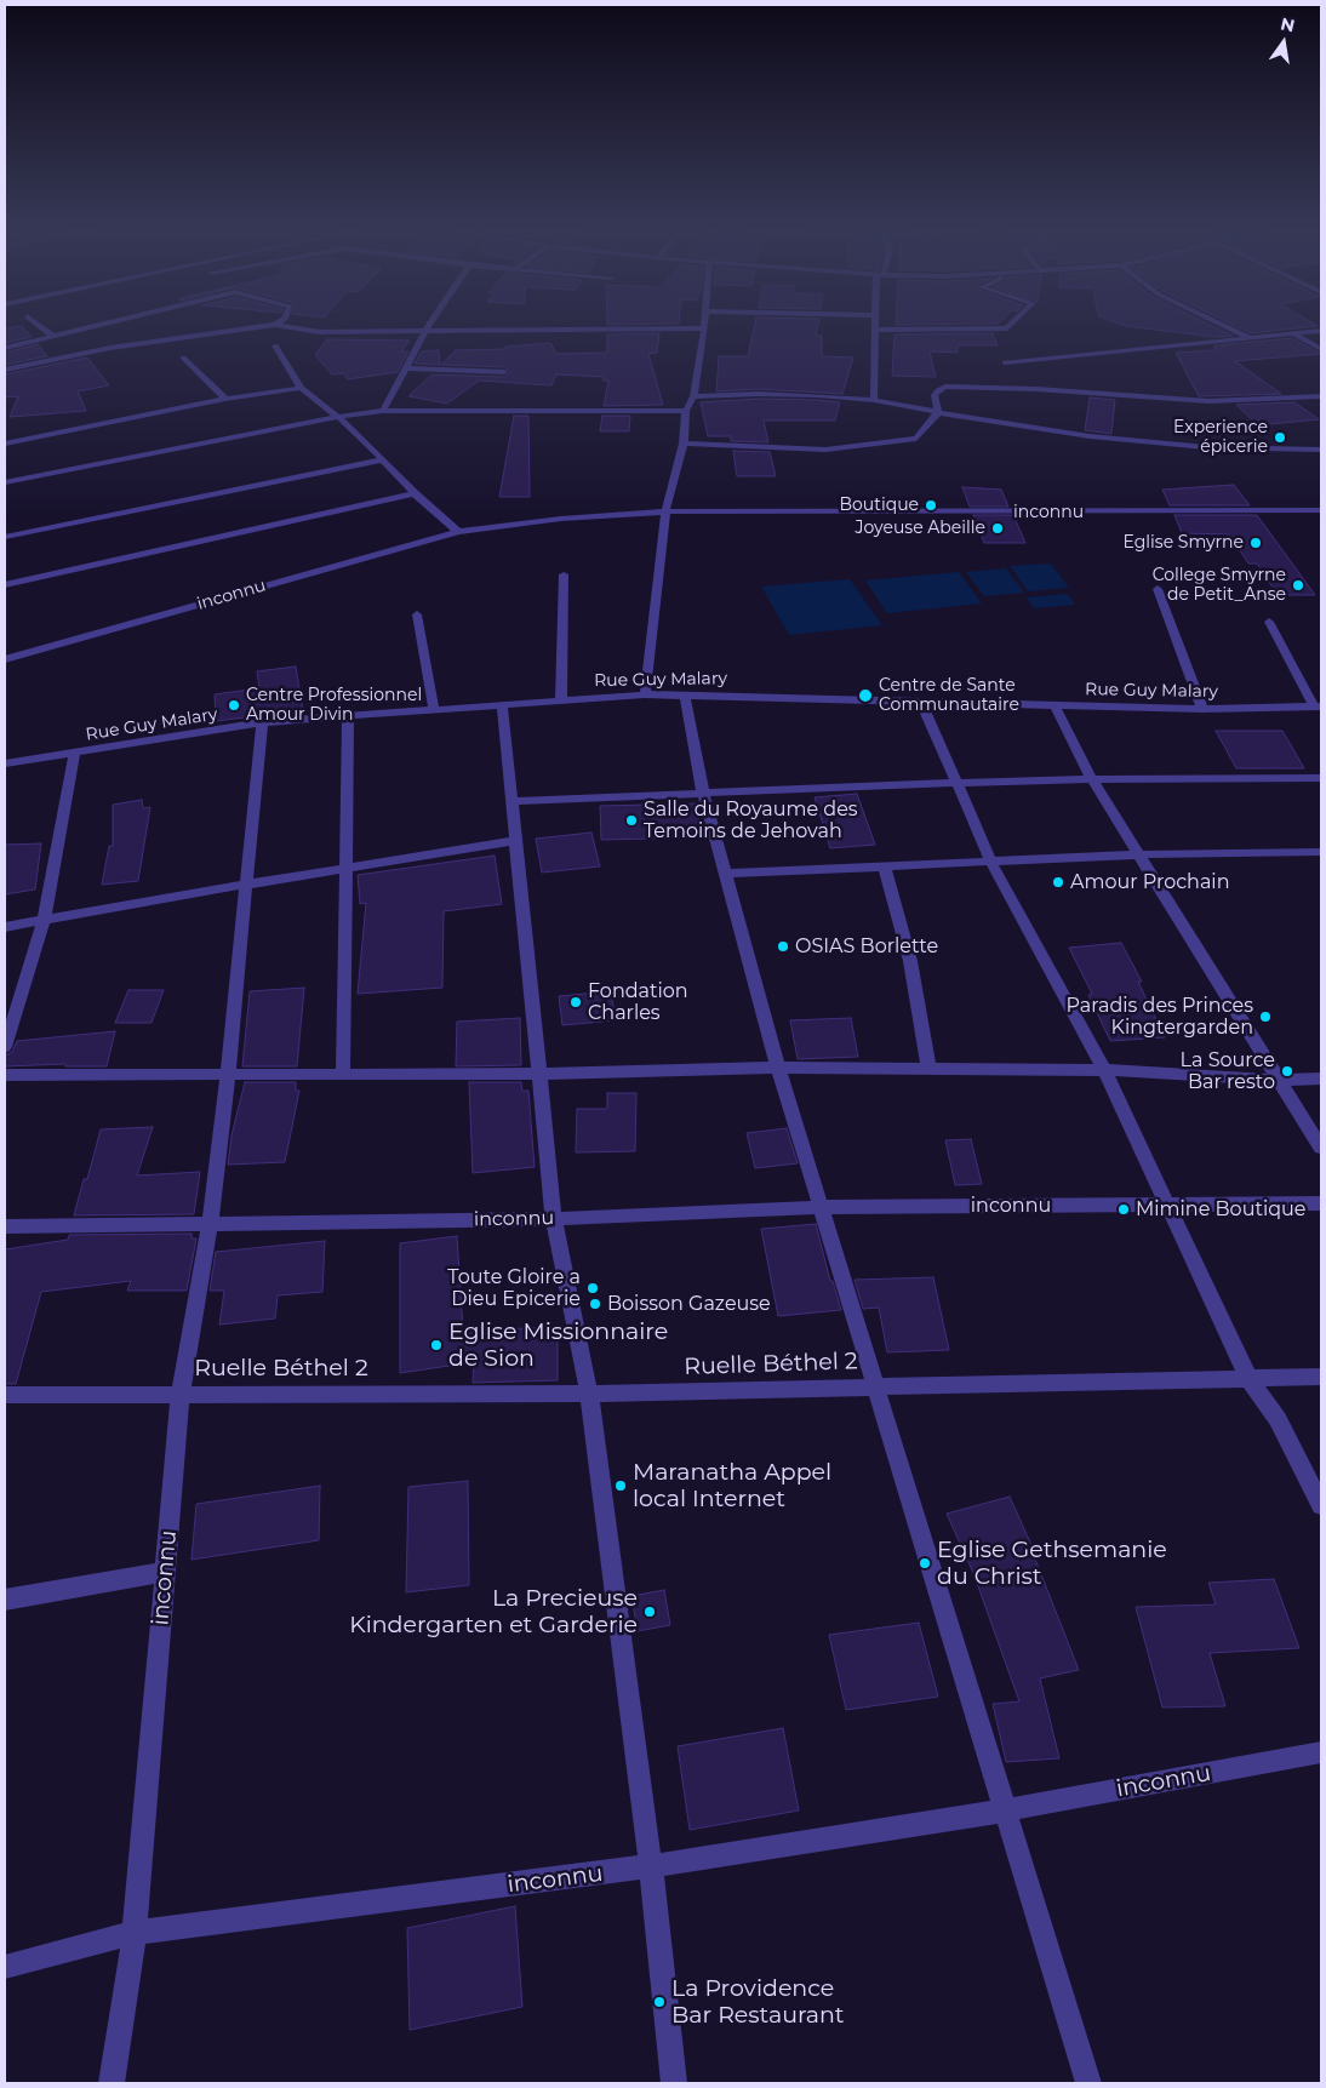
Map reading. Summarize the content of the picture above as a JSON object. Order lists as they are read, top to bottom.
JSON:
{
  "streets": {
    "street": ["inconnu", "Rue Guy Malary", "Ruelle Béthel 2"]
  },
  "crossings": [
    ["inconnu", "Rue Guy Malary"],
    ["inconnu", "Ruelle Béthel 2"]
  ],
  "places": [
    "Experience épicerie",
    "Boutique",
    "Joyeuse Abeille",
    "Eglise Smyrne",
    "College Smyrne de Petit_Anse",
    "Centre de Sante Communautaire",
    "Centre Professionnel Amour Divin",
    "Salle du Royaume des Temoins de Jehovah",
    "Amour Prochain",
    "OSIAS Borlette",
    "Fondation Charles",
    "Paradis des Princes Kingtergarden",
    "La Source Bar resto",
    "Mimine Boutique",
    "Toute Gloire a Dieu Epicerie",
    "Boisson Gazeuse",
    "Eglise Missionnaire de Sion",
    "Maranatha Appel local Internet",
    "Eglise Gethsemanie du Christ",
    "La Precieuse Kindergarten et Garderie",
    "La Providence Bar Restaurant"
  ],
  "north": "top"
}
